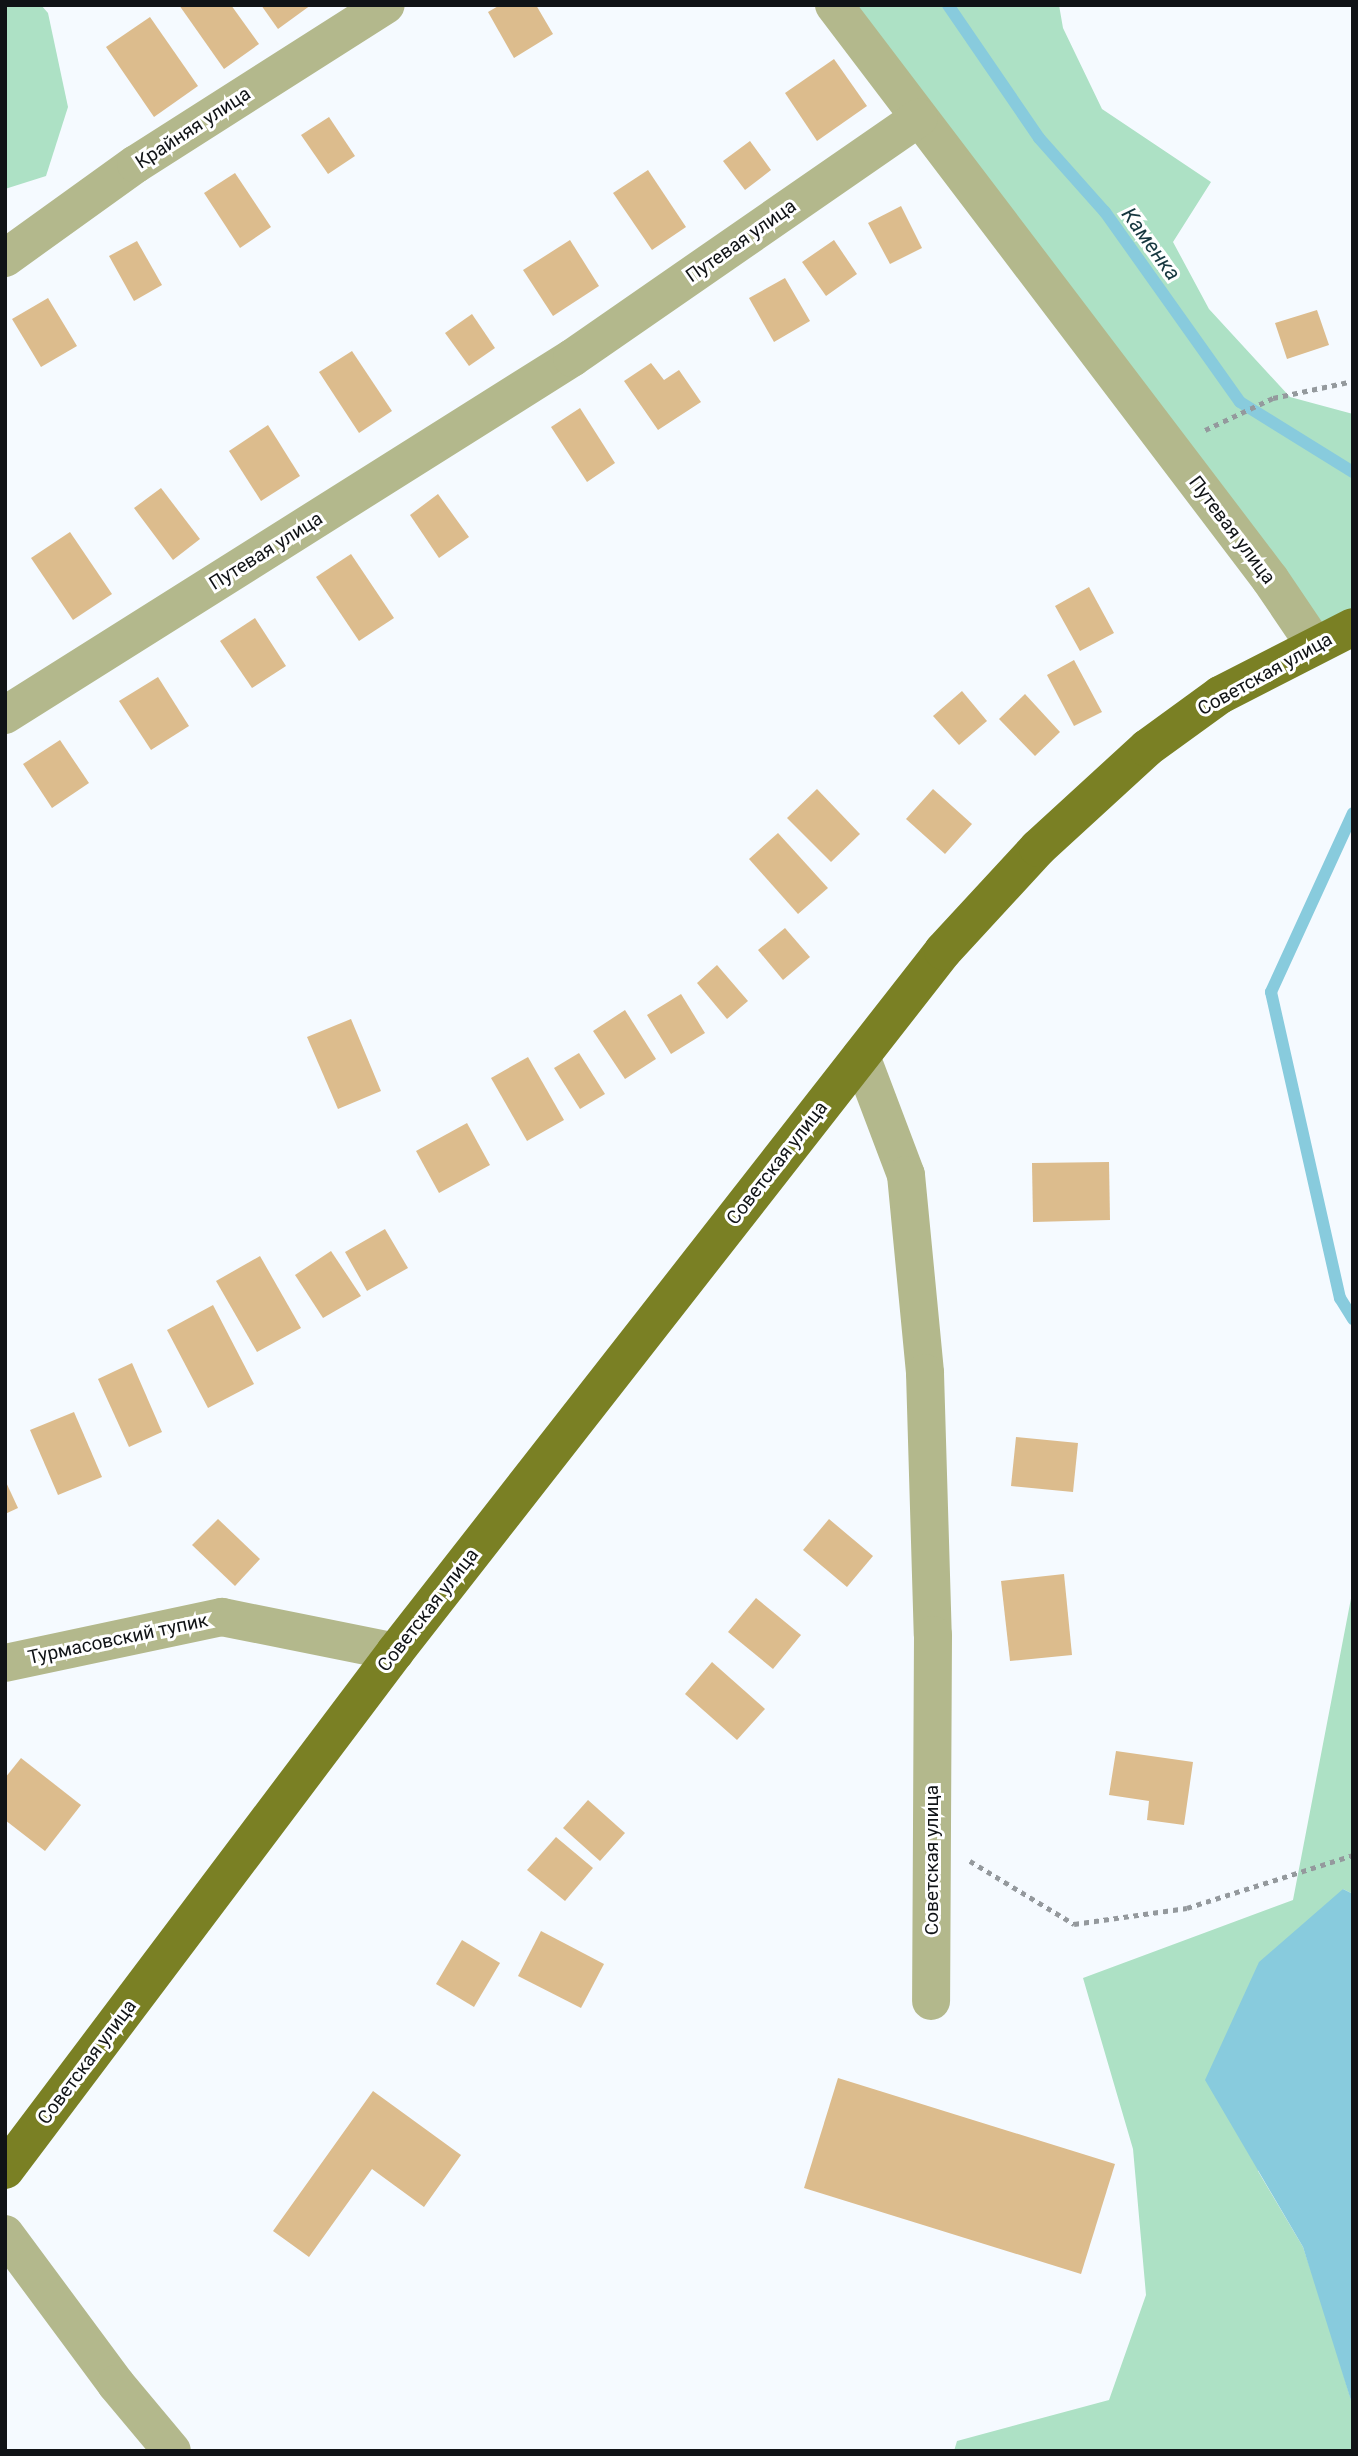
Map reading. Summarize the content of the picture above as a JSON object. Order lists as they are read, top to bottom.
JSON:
{
  "streets": {
    "main road": ["Советская улица"],
    "street": ["Крайняя улица", "Путевая улица", "Турмасовский тупик"]
  },
  "crossings": [
    ["Путевая улица", "Советская улица"],
    ["Советская улица", "Турмасовский тупик"]
  ],
  "water": ["Каменка"]
}
